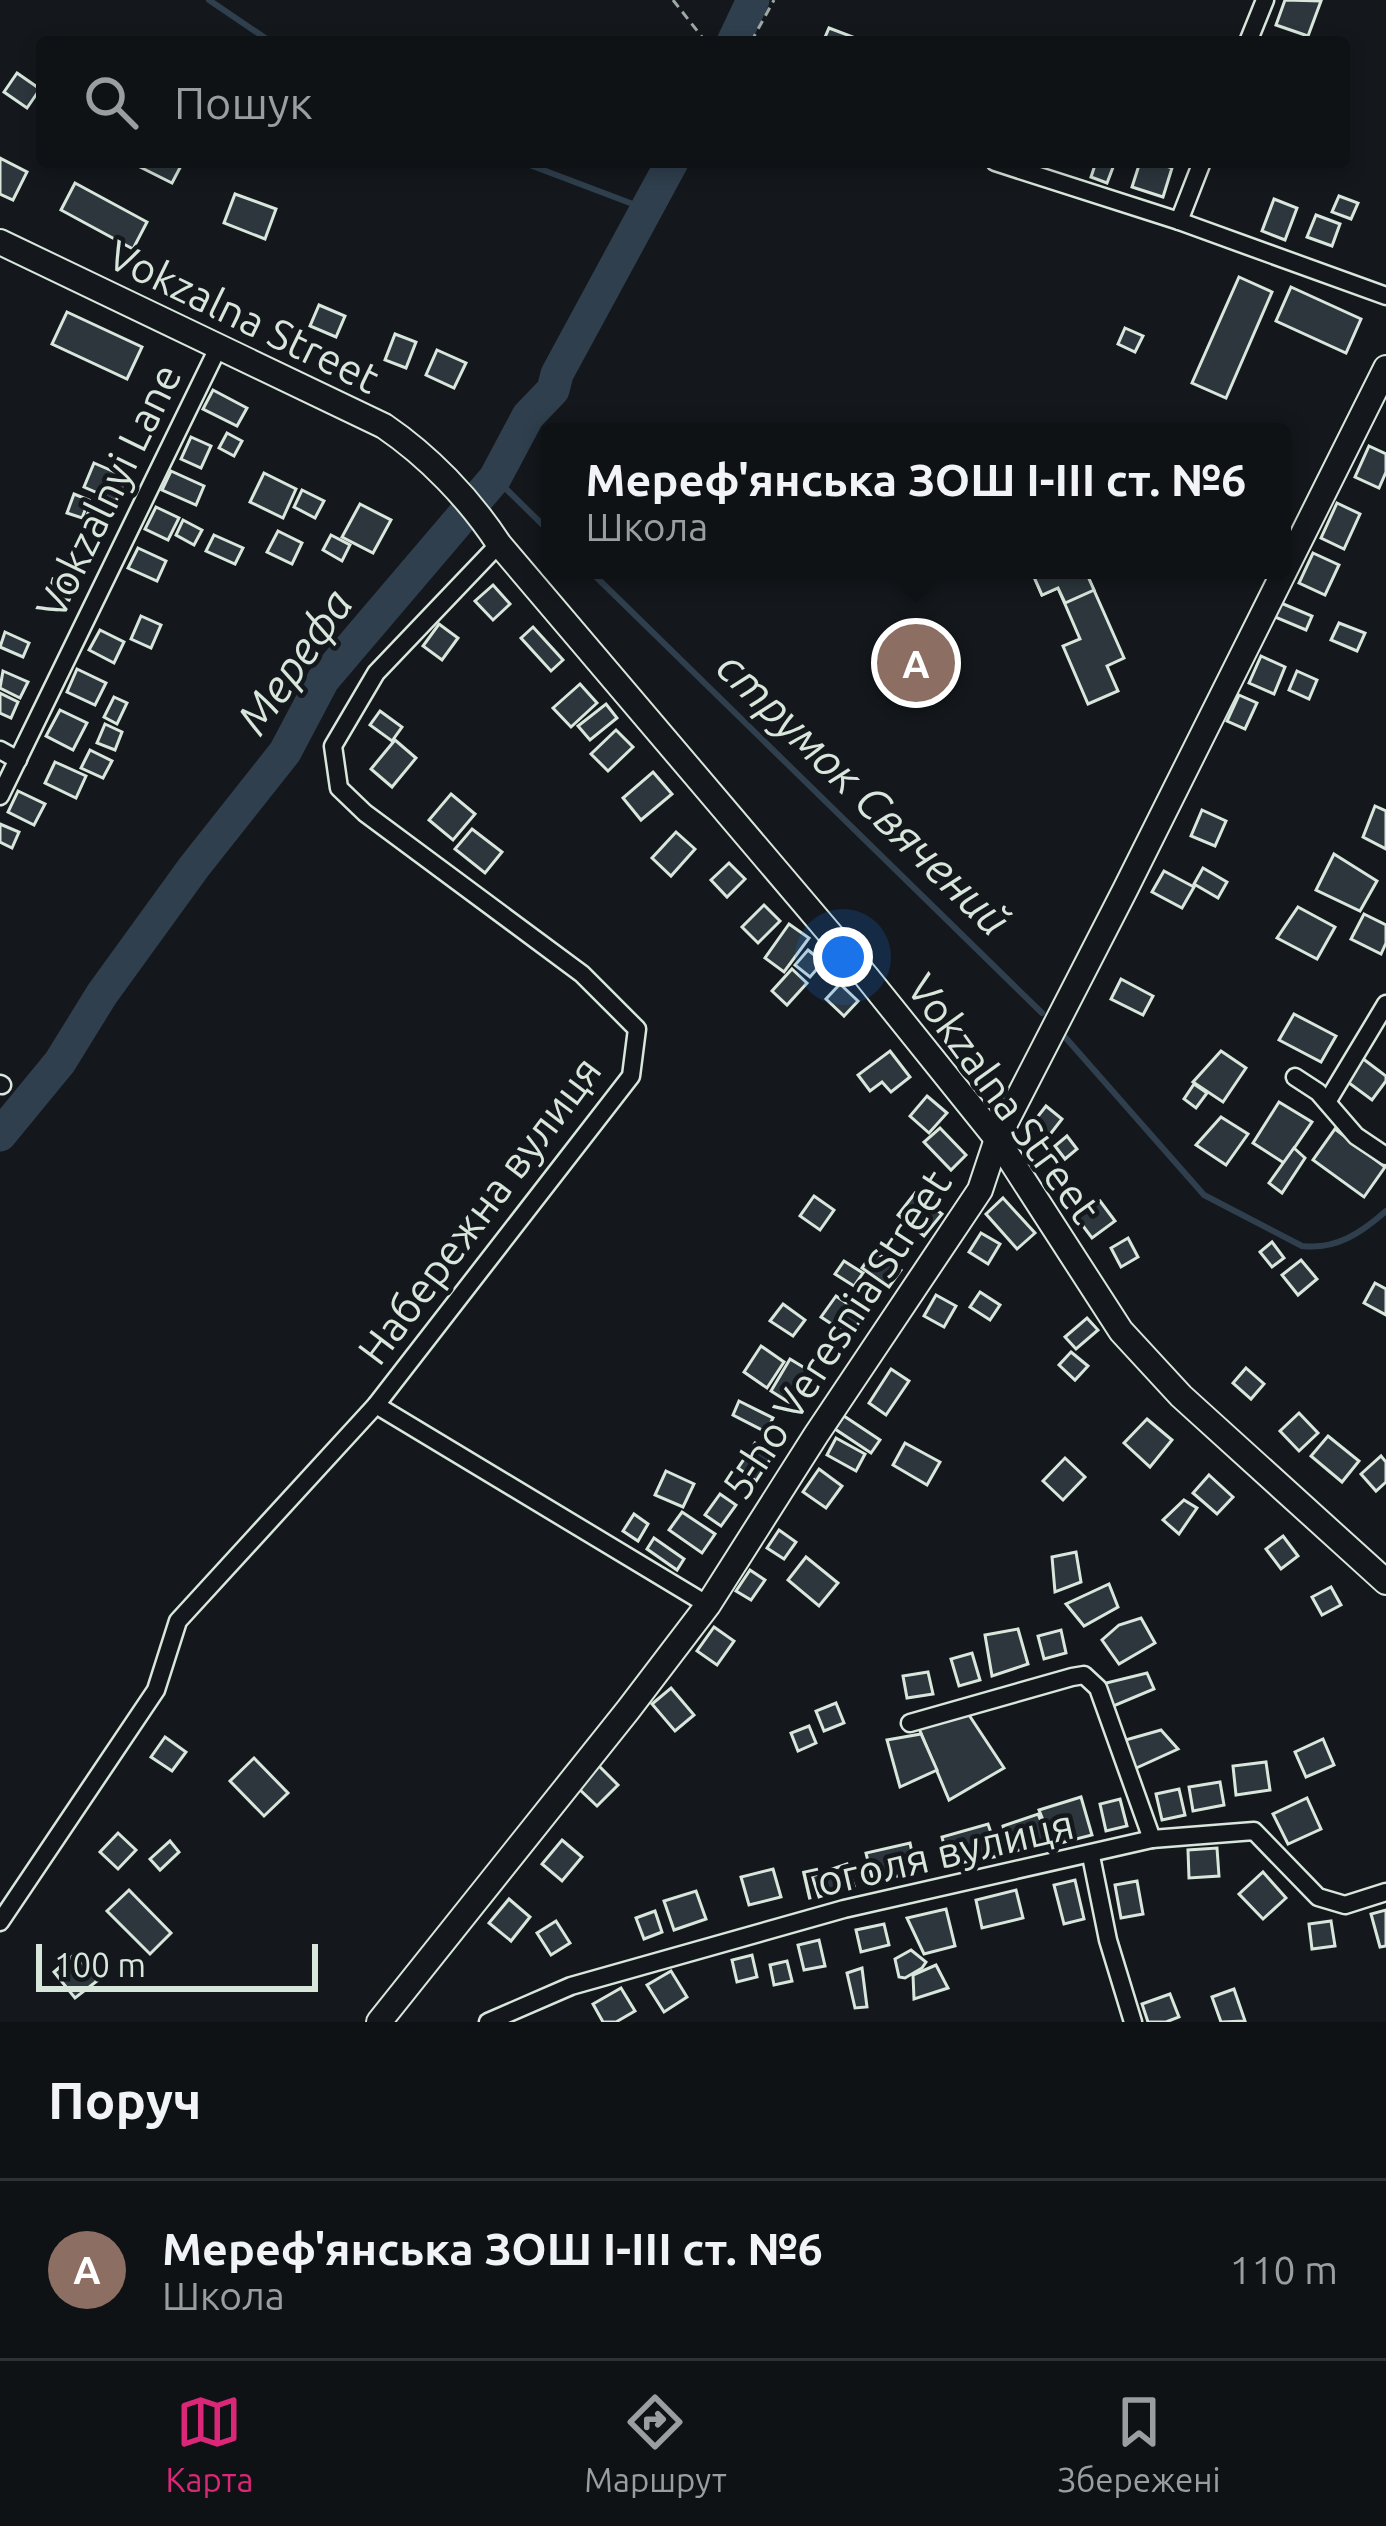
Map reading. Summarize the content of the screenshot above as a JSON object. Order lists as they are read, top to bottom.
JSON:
{
  "streets": {
    "street": [
      "Vokzalna Street",
      "Vokzalnyi Lane",
      "Набережна вулиця",
      "5-ho Veresnia Street",
      "Гоголя вулиця"
    ]
  },
  "crossings": [
    ["Vokzalna Street", "Vokzalnyi Lane"],
    ["Vokzalna Street", "Набережна вулиця"],
    ["Vokzalna Street", "5-ho Veresnia Street"]
  ],
  "water": ["Мерефа", "струмок Свячений"],
  "scale_bar": "100 m",
  "page": {
    "search": "Пошук",
    "popup": ["Мереф'янська ЗОШ І-ІІІ ст. №6", "Школа"],
    "pins": "A",
    "scale": "100 m",
    "heading": "Поруч",
    "list": [
      {
        "mark": "A",
        "name": "Мереф'янська ЗОШ І-ІІІ ст. №6",
        "note": "Школа",
        "value": "110 m"
      }
    ],
    "nav": ["Карта", "Маршрут", "Збережені"]
  }
}
